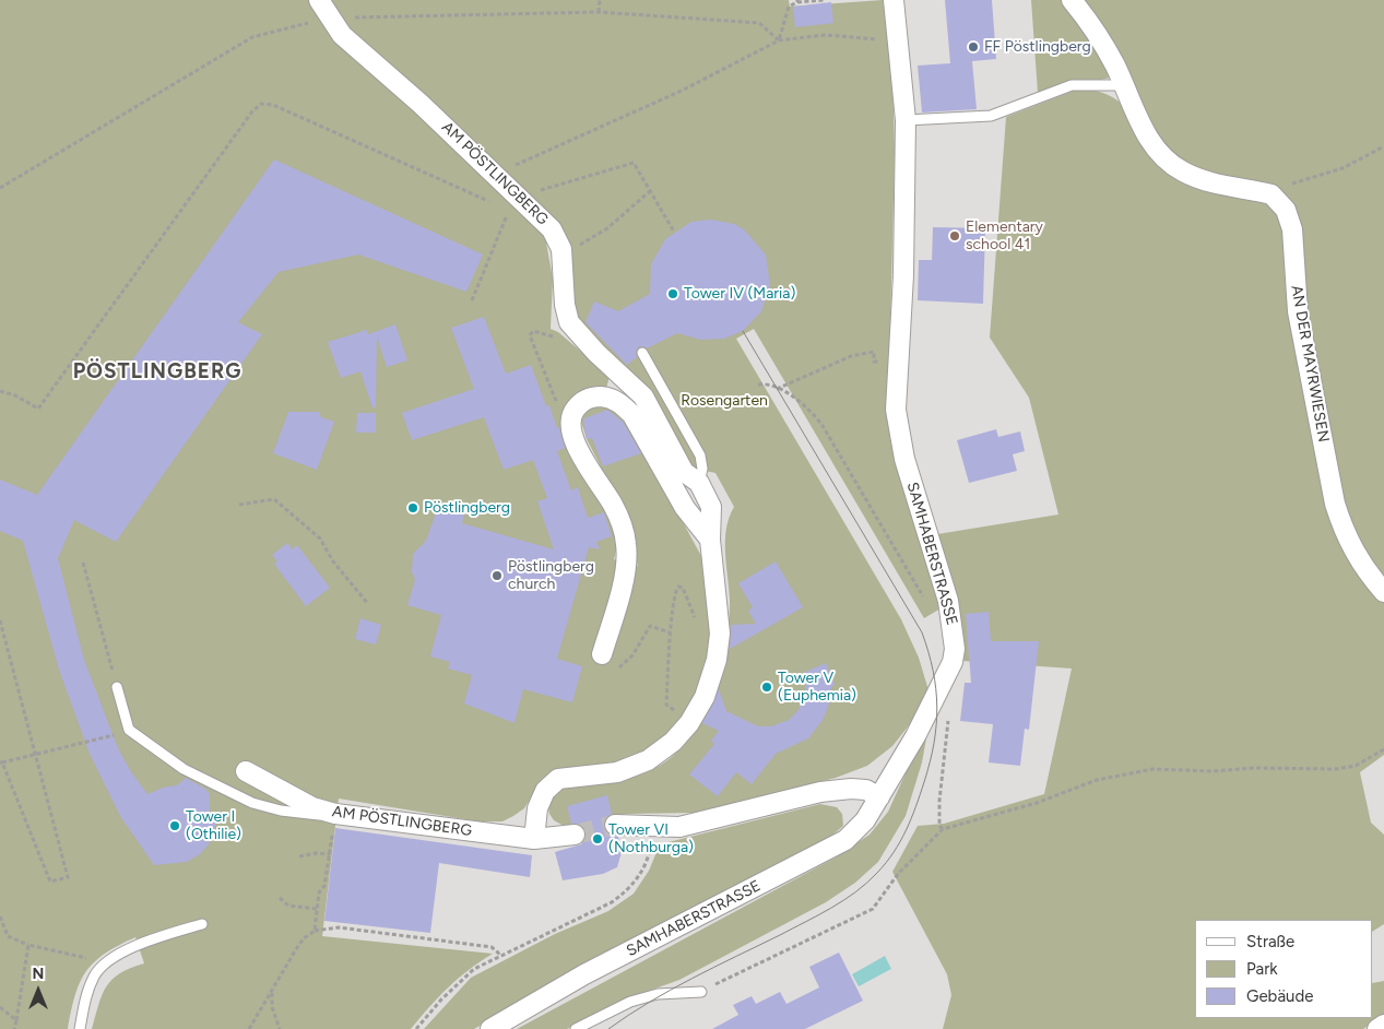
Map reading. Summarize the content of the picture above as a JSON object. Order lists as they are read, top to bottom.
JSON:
{
  "streets": {
    "street": ["AM PÖSTLINGBERG", "AN DER MAYRWIESEN", "SAMHABERSTRASSE"]
  },
  "districts": ["PÖSTLINGBERG"],
  "parks": ["Rosengarten"],
  "places": [
    "FF Pöstlingberg",
    "Elementary school 41",
    "Tower IV (Maria)",
    "Pöstlingberg",
    "Pöstlingberg church",
    "Tower V (Euphemia)",
    "Tower I (Othilie)",
    "Tower VI (Nothburga)"
  ],
  "legend": ["Straße", "Park", "Gebäude"],
  "north": "top"
}
